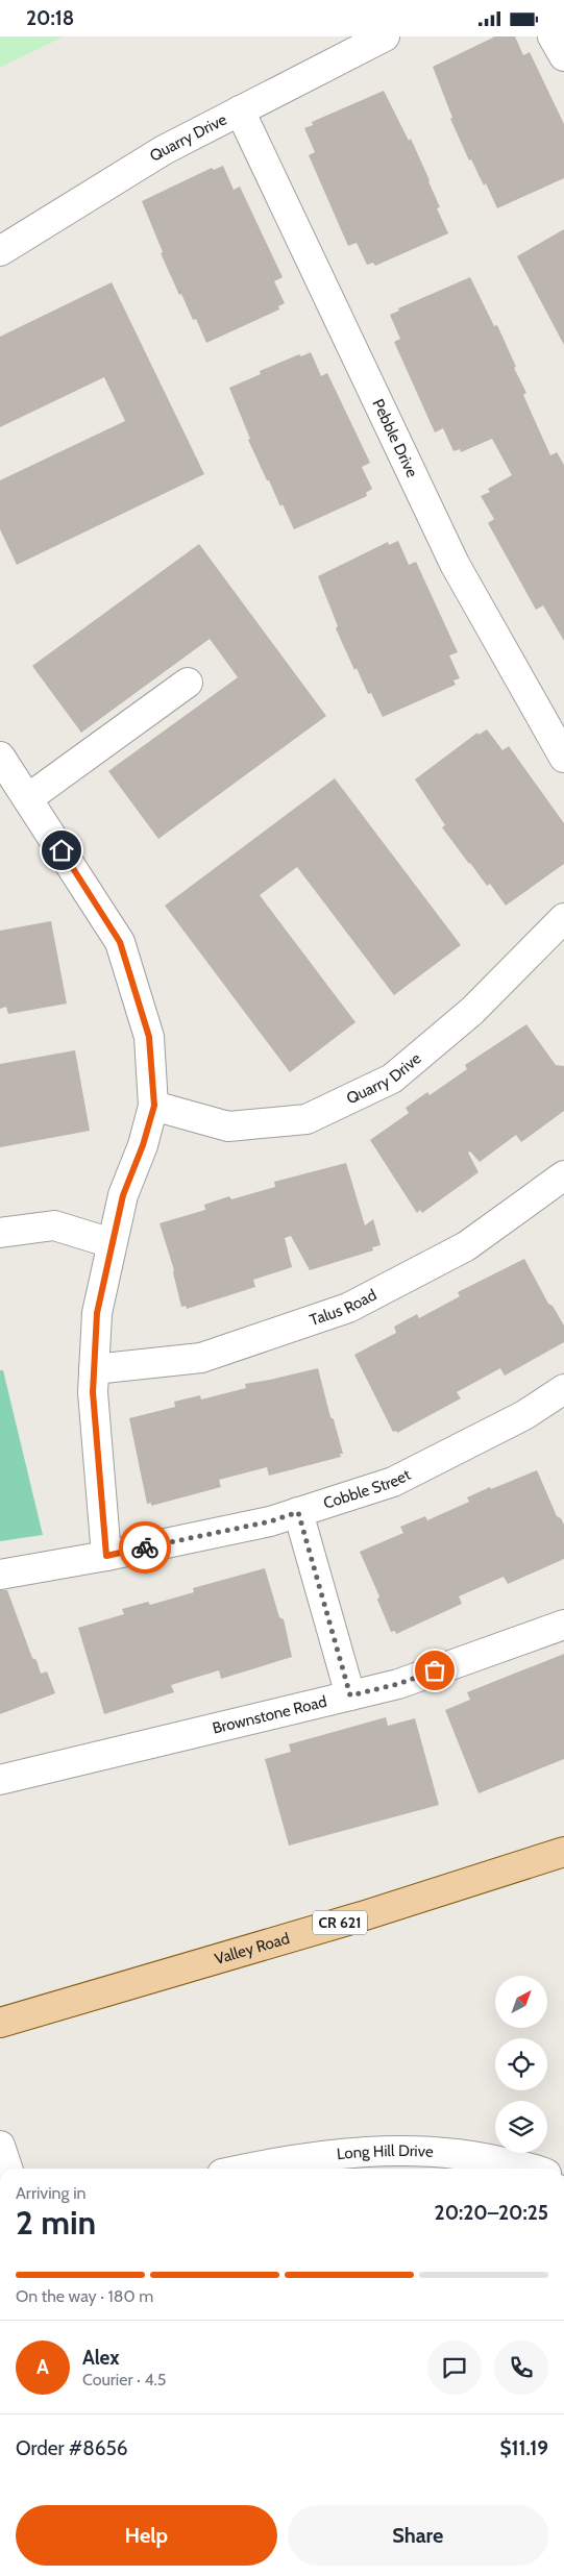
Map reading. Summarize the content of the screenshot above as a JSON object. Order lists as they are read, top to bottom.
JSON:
{
  "streets": {
    "main road": ["CR 621", "Valley Road"],
    "street": [
      "Quarry Drive",
      "Pebble Drive",
      "Talus Road",
      "Cobble Street",
      "Brownstone Road",
      "Long Hill Drive"
    ]
  },
  "crossings": [
    ["Quarry Drive", "Pebble Drive"]
  ],
  "north": "top right",
  "page": {
    "status": "20:18",
    "heading": ["2 min", "Arriving in", "20:20–20:25"],
    "panel": [
      "Alex",
      "Courier · 4.5",
      "Order #8656",
      "$11.19"
    ],
    "bar": "On the way · 180 m",
    "round": "A",
    "buttons": ["Help", "Share"]
  }
}
